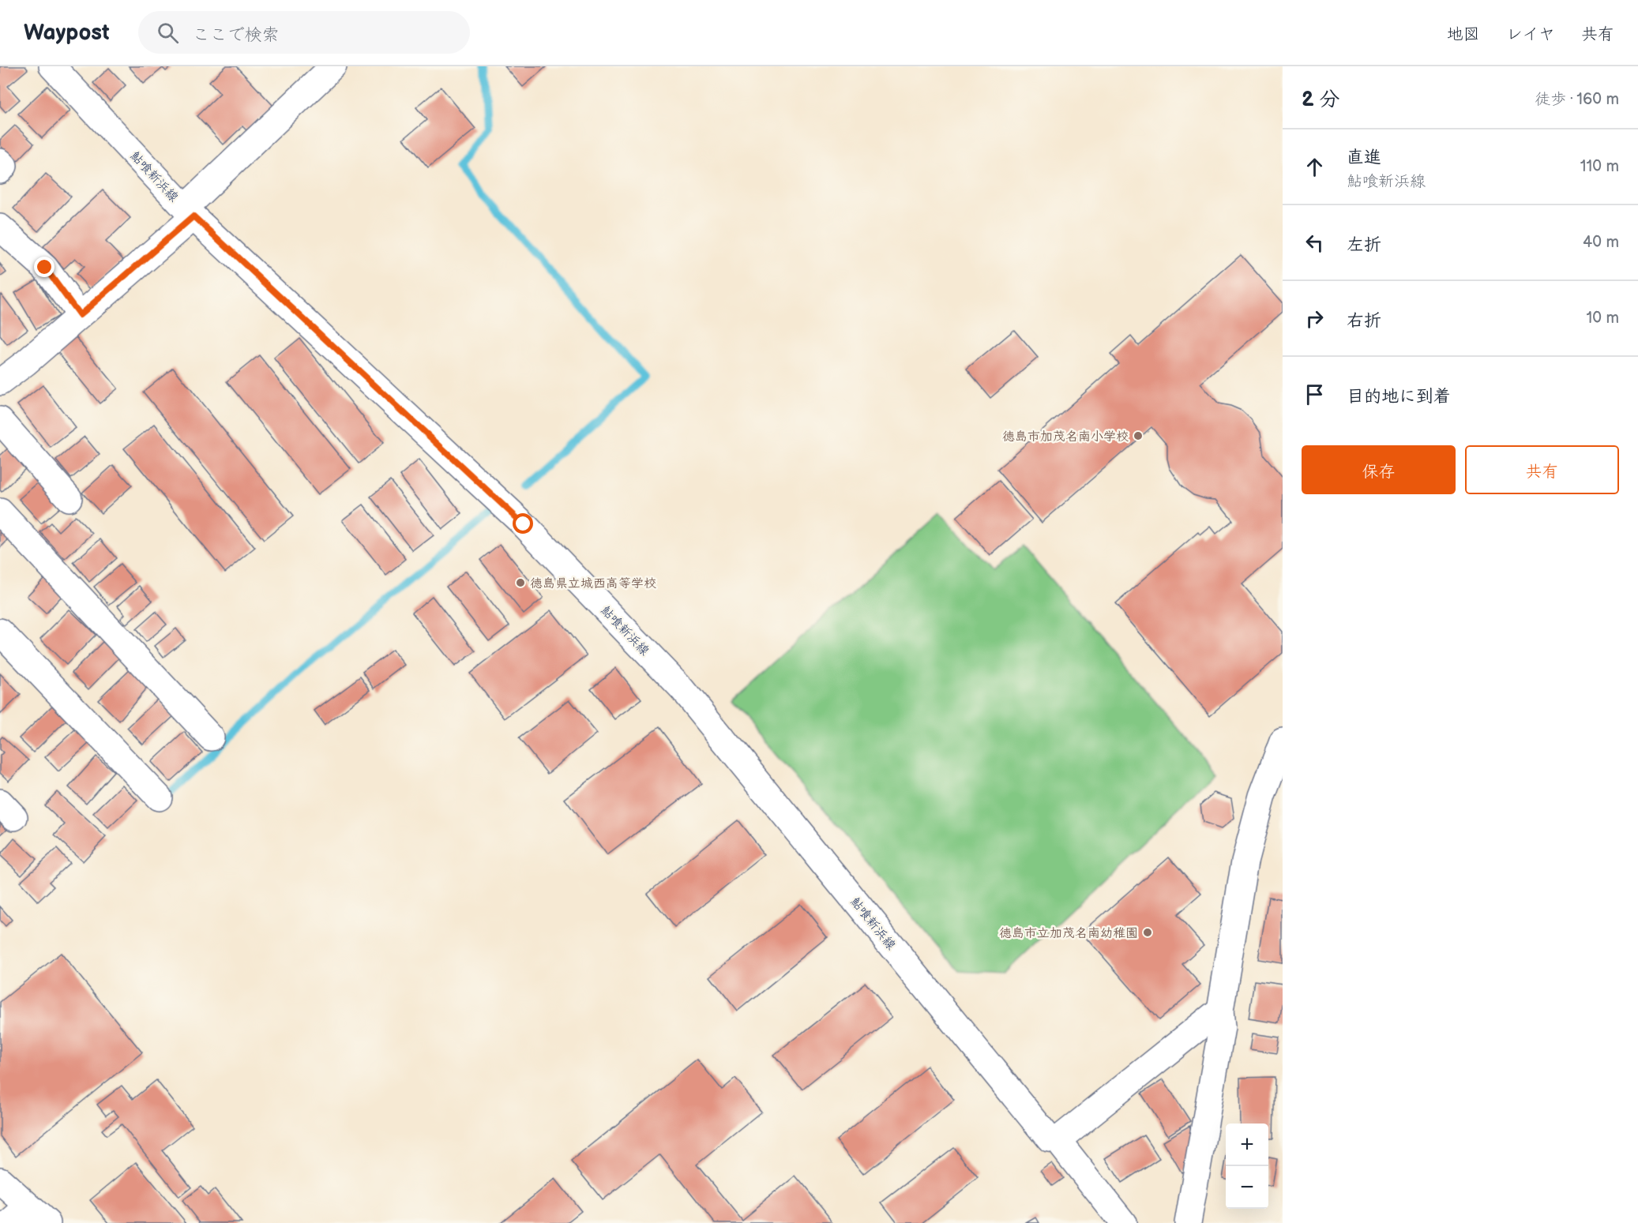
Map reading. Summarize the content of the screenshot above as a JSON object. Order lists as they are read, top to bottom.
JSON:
{
  "streets": {
    "street": ["鮎喰新浜線"]
  },
  "places": ["徳島市加茂名南小学校", "徳島県立城西高等学校", "徳島市立加茂名南幼稚園"],
  "page": {
    "header": "Waypost",
    "search": "ここで検索",
    "nav": ["地図", "レイヤ", "共有"],
    "heading": ["2 分", "徒歩 · 160 m"],
    "list": [
      ["直進", "鮎喰新浜線", "110 m"],
      ["左折", "40 m"],
      ["右折", "10 m"],
      "目的地に到着"
    ],
    "buttons": ["保存", "共有"],
    "map_buttons": ["+", "−"]
  }
}
